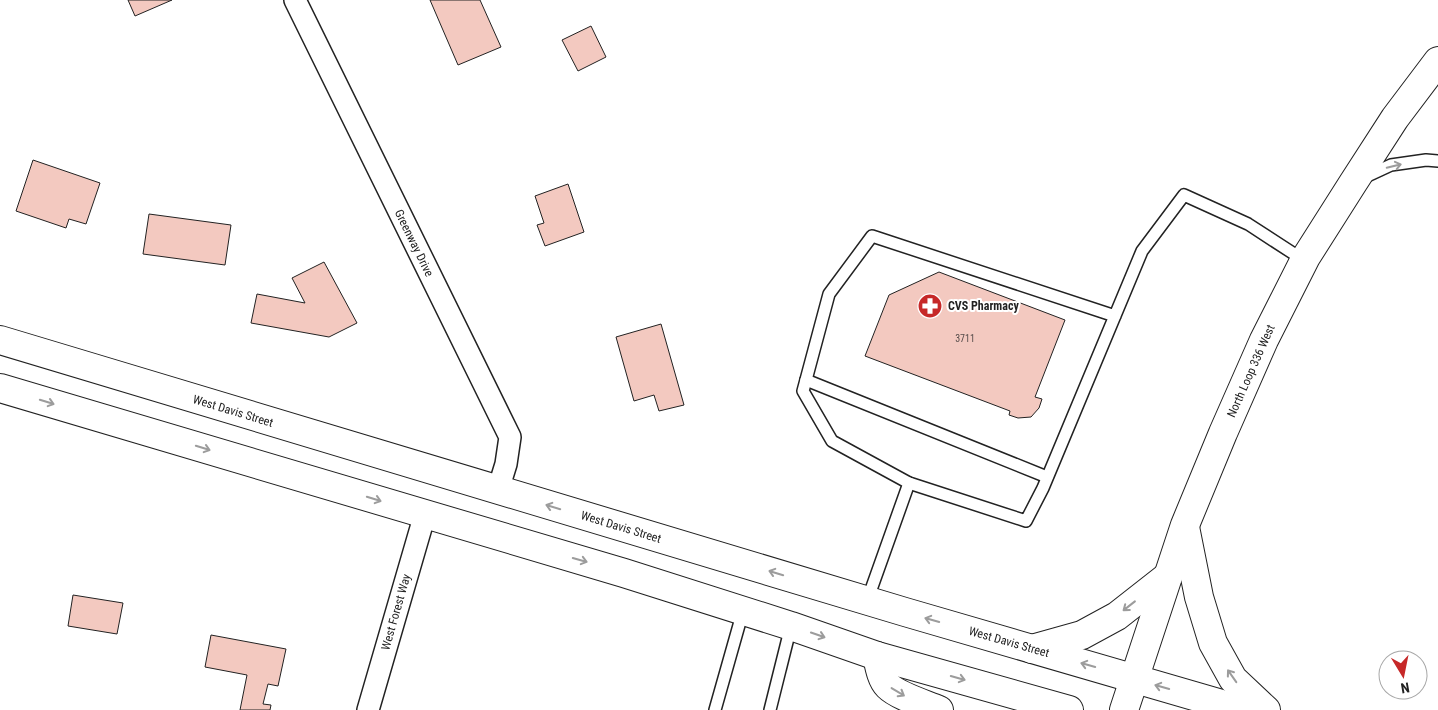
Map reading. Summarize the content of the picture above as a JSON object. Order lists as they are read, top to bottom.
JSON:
{
  "streets": {
    "main road": ["North Loop 336 West", "West Davis Street"],
    "street": ["Greenway Drive", "West Forest Way"]
  },
  "crossings": [
    ["Greenway Drive", "West Davis Street"],
    ["North Loop 336 West", "West Davis Street"]
  ],
  "places": {
    "pharmacy": ["CVS Pharmacy"]
  },
  "house_numbers": ["3711"],
  "north": "bottom"
}
